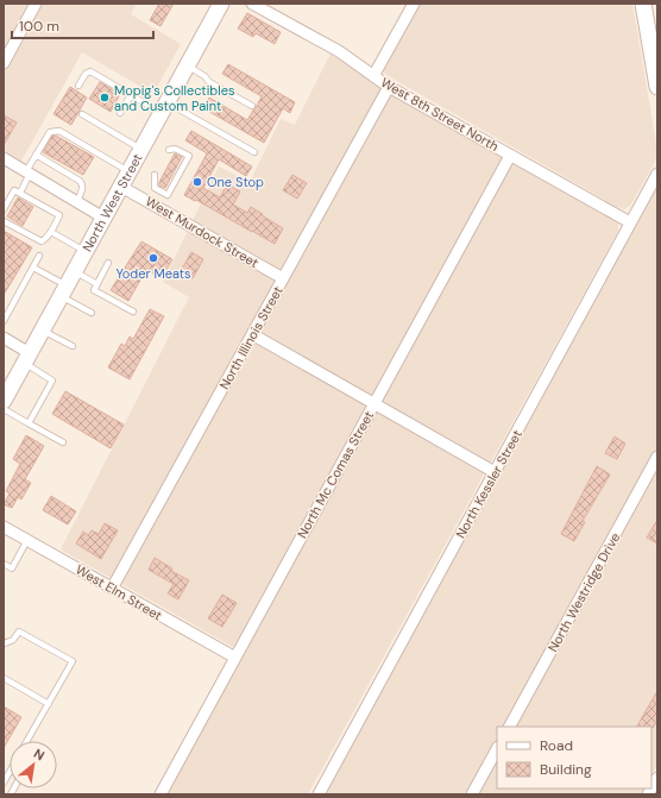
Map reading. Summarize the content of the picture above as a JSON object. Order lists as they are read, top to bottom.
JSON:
{
  "streets": {
    "main road": ["North West Street"],
    "street": [
      "West 8th Street North",
      "West Murdock Street",
      "North Illinois Street",
      "North Mc Comas Street",
      "North Kessler Street",
      "West Elm Street",
      "North Westridge Drive"
    ]
  },
  "crossings": [
    ["West 8th Street North", "North Illinois Street"],
    ["West 8th Street North", "North Mc Comas Street"],
    ["West 8th Street North", "North Kessler Street"],
    ["North West Street", "West Murdock Street"],
    ["West Murdock Street", "North Illinois Street"],
    ["North Illinois Street", "West Elm Street"],
    ["North Mc Comas Street", "West Elm Street"]
  ],
  "places": ["Mopig's Collectibles and Custom Paint", "One Stop", "Yoder Meats"],
  "legend": ["Road", "Building"],
  "scale_bar": "100 m",
  "north": "top right"
}
